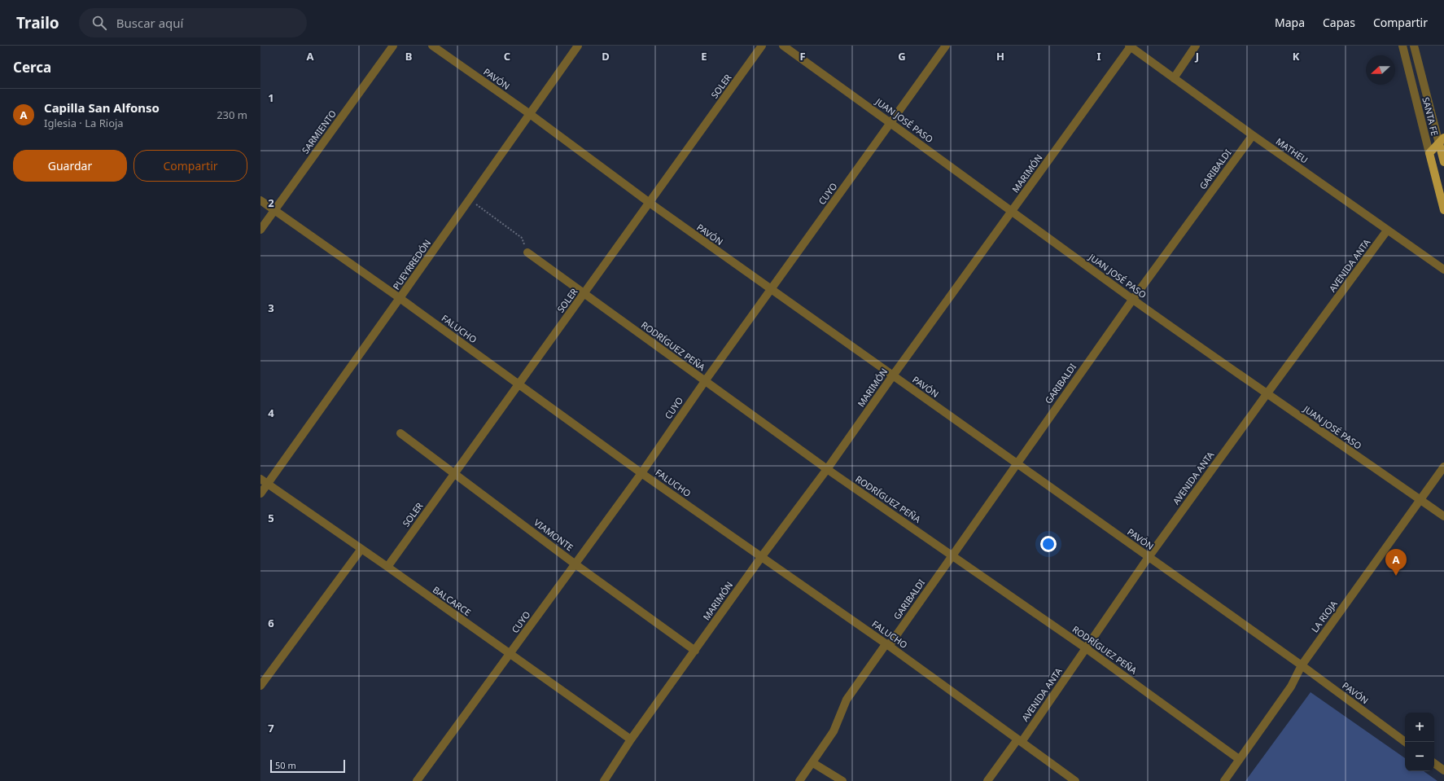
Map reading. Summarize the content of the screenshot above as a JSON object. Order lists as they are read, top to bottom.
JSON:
{
  "streets": {
    "main road": ["SANTA FE"],
    "street": [
      "PAVÓN",
      "SOLER",
      "JUAN JOSÉ PASO",
      "SARMIENTO",
      "MATHEU",
      "GARIBALDI",
      "MARIMÓN",
      "CUYO",
      "PUEYRREDÓN",
      "AVENIDA ANTA",
      "FALUCHO",
      "RODRÍGUEZ PEÑA",
      "VIAMONTE",
      "BALCARCE",
      "LA RIOJA"
    ]
  },
  "crossings": [
    ["PAVÓN", "SOLER"],
    ["PAVÓN", "GARIBALDI"],
    ["PAVÓN", "MARIMÓN"],
    ["PAVÓN", "CUYO"],
    ["PAVÓN", "PUEYRREDÓN"],
    ["PAVÓN", "AVENIDA ANTA"],
    ["PAVÓN", "LA RIOJA"],
    ["SOLER", "FALUCHO"],
    ["SOLER", "RODRÍGUEZ PEÑA"],
    ["SOLER", "VIAMONTE"],
    ["SOLER", "BALCARCE"],
    ["JUAN JOSÉ PASO", "GARIBALDI"],
    ["JUAN JOSÉ PASO", "MARIMÓN"],
    ["JUAN JOSÉ PASO", "CUYO"],
    ["JUAN JOSÉ PASO", "AVENIDA ANTA"],
    ["JUAN JOSÉ PASO", "LA RIOJA"],
    ["SARMIENTO", "FALUCHO"],
    ["MATHEU", "GARIBALDI"],
    ["MATHEU", "MARIMÓN"],
    ["MATHEU", "AVENIDA ANTA"],
    ["GARIBALDI", "FALUCHO"],
    ["GARIBALDI", "RODRÍGUEZ PEÑA"],
    ["MARIMÓN", "FALUCHO"],
    ["MARIMÓN", "RODRÍGUEZ PEÑA"],
    ["MARIMÓN", "VIAMONTE"],
    ["MARIMÓN", "BALCARCE"],
    ["CUYO", "FALUCHO"],
    ["CUYO", "RODRÍGUEZ PEÑA"],
    ["CUYO", "VIAMONTE"],
    ["CUYO", "BALCARCE"],
    ["PUEYRREDÓN", "FALUCHO"],
    ["PUEYRREDÓN", "BALCARCE"],
    ["AVENIDA ANTA", "FALUCHO"],
    ["AVENIDA ANTA", "RODRÍGUEZ PEÑA"],
    ["RODRÍGUEZ PEÑA", "LA RIOJA"]
  ],
  "scale_bar": "50 m",
  "north": "left",
  "page": {
    "header": "Trailo",
    "search": "Buscar aquí",
    "nav": ["Mapa", "Capas", "Compartir"],
    "heading": "Cerca",
    "list": [
      {
        "mark": "A",
        "name": "Capilla San Alfonso",
        "note": "Iglesia · La Rioja",
        "value": "230 m"
      }
    ],
    "buttons": ["Guardar", "Compartir"],
    "pins": "A",
    "map_buttons": ["+", "−"],
    "scale": "50 m"
  },
  "grid": {
    "columns": [
      "A",
      "B",
      "C",
      "D",
      "E",
      "F",
      "G",
      "H",
      "I",
      "J",
      "K"
    ],
    "rows": [
      "1",
      "2",
      "3",
      "4",
      "5",
      "6",
      "7"
    ]
  }
}
